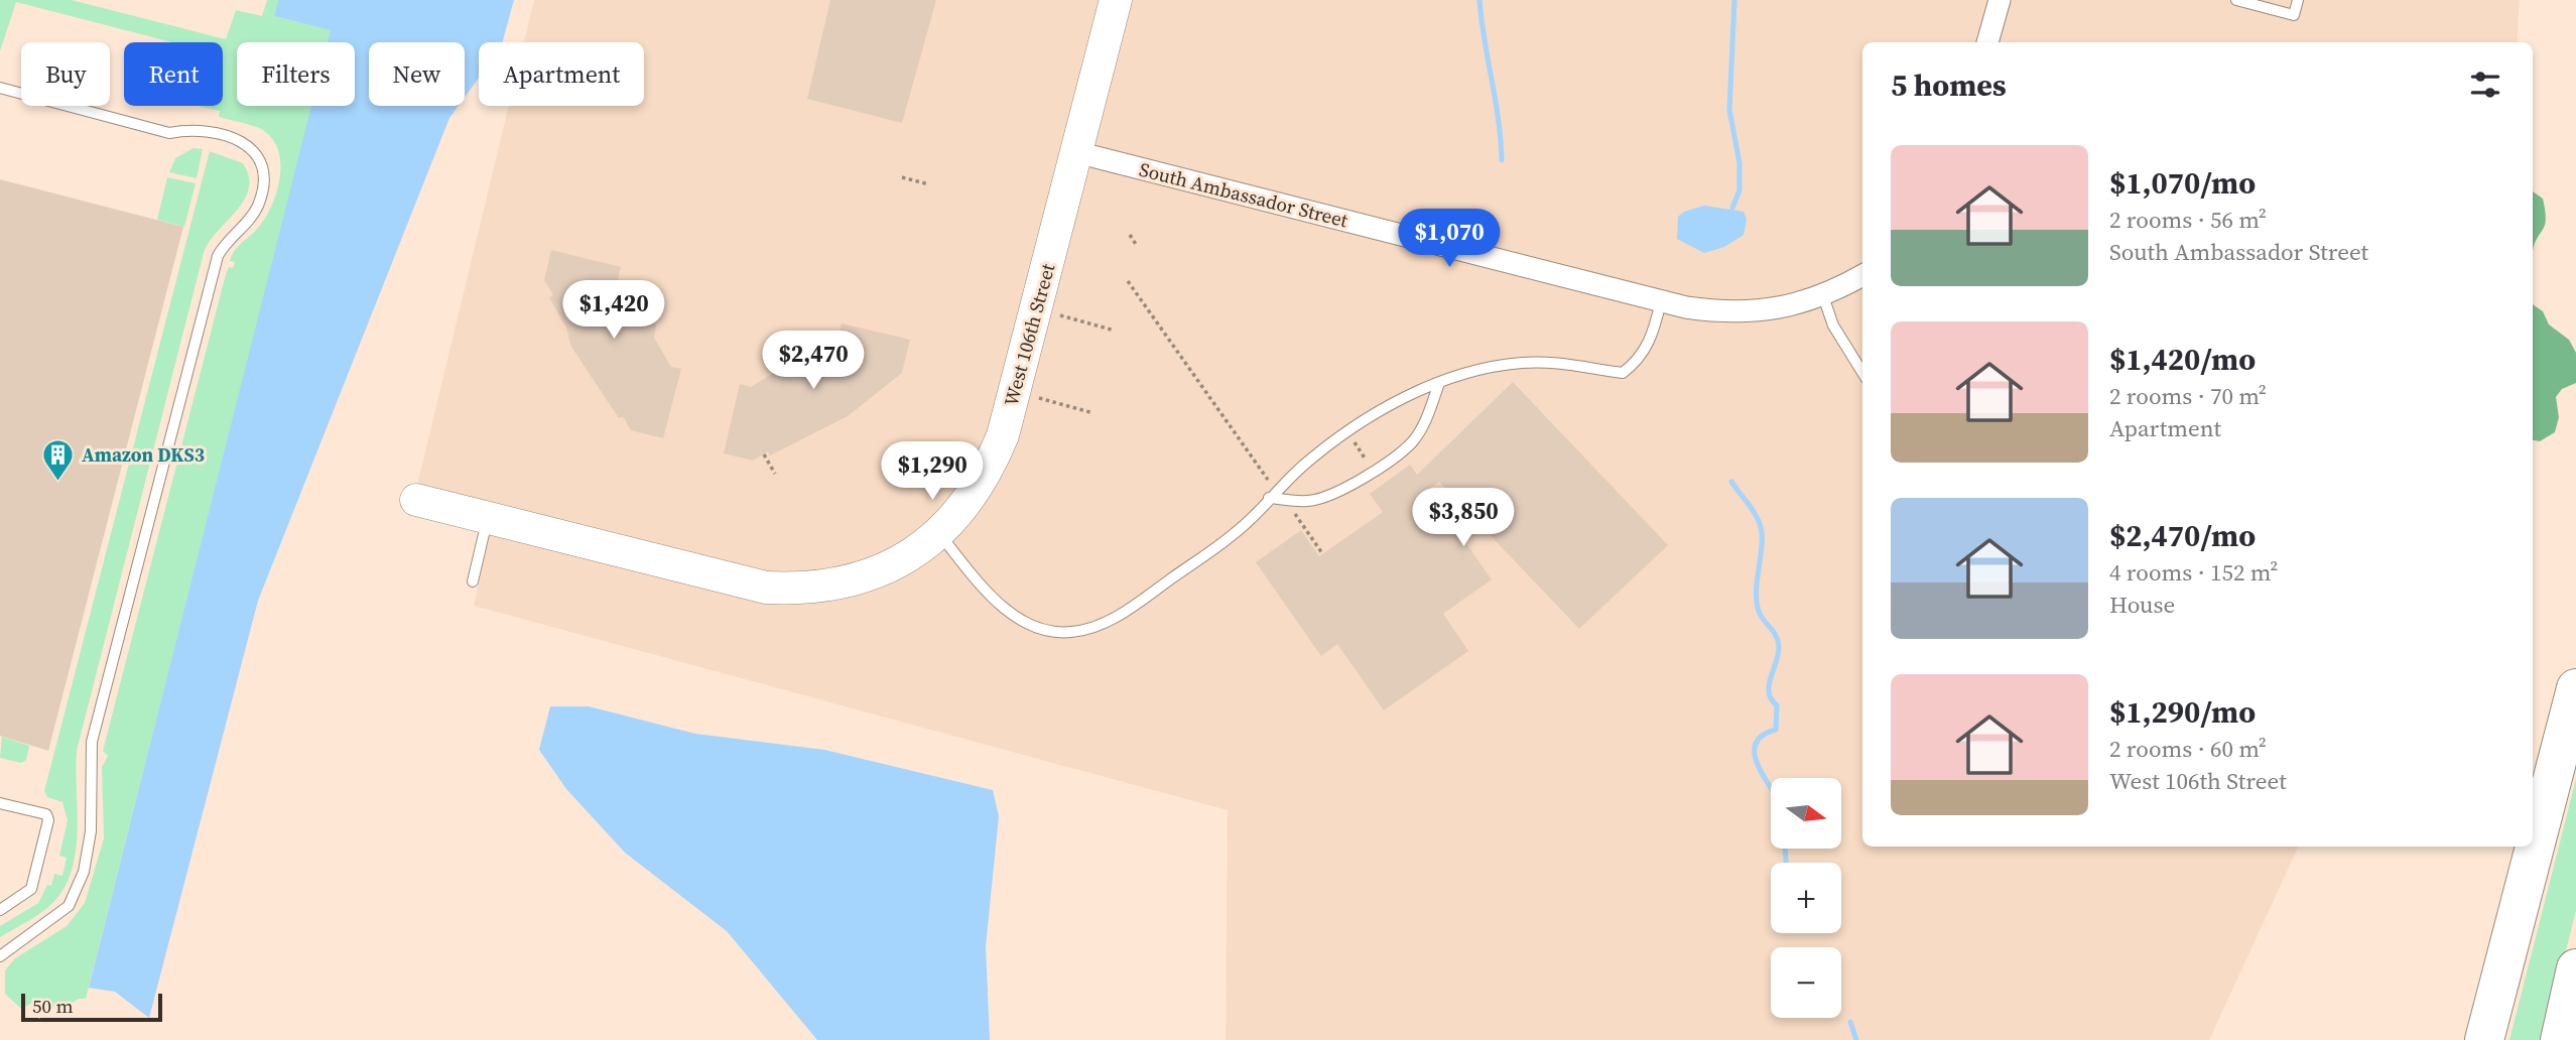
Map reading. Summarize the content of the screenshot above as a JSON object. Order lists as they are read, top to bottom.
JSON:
{
  "streets": {
    "street": ["South Ambassador Street", "West 106th Street"]
  },
  "crossings": [
    ["South Ambassador Street", "West 106th Street"]
  ],
  "places": {
    "building": ["Amazon DKS3"]
  },
  "scale_bar": "50 m",
  "north": "right",
  "page": {
    "chip": [
      "Buy",
      "Rent",
      "Filters",
      "New",
      "Apartment"
    ],
    "heading": "5 homes",
    "list": [
      {
        "name": "$1,070/mo",
        "note": "2 rooms · 56 m² · South Ambassador Street"
      },
      {
        "name": "$1,420/mo",
        "note": "2 rooms · 70 m² · Apartment"
      },
      {
        "name": "$2,470/mo",
        "note": "4 rooms · 152 m² · House"
      },
      {
        "name": "$1,290/mo",
        "note": "2 rooms · 60 m² · West 106th Street"
      }
    ],
    "price": [
      "$1,070",
      "$1,420",
      "$2,470",
      "$1,290",
      "$3,850"
    ],
    "map_buttons": ["+", "−"],
    "scale": "50 m"
  }
}
